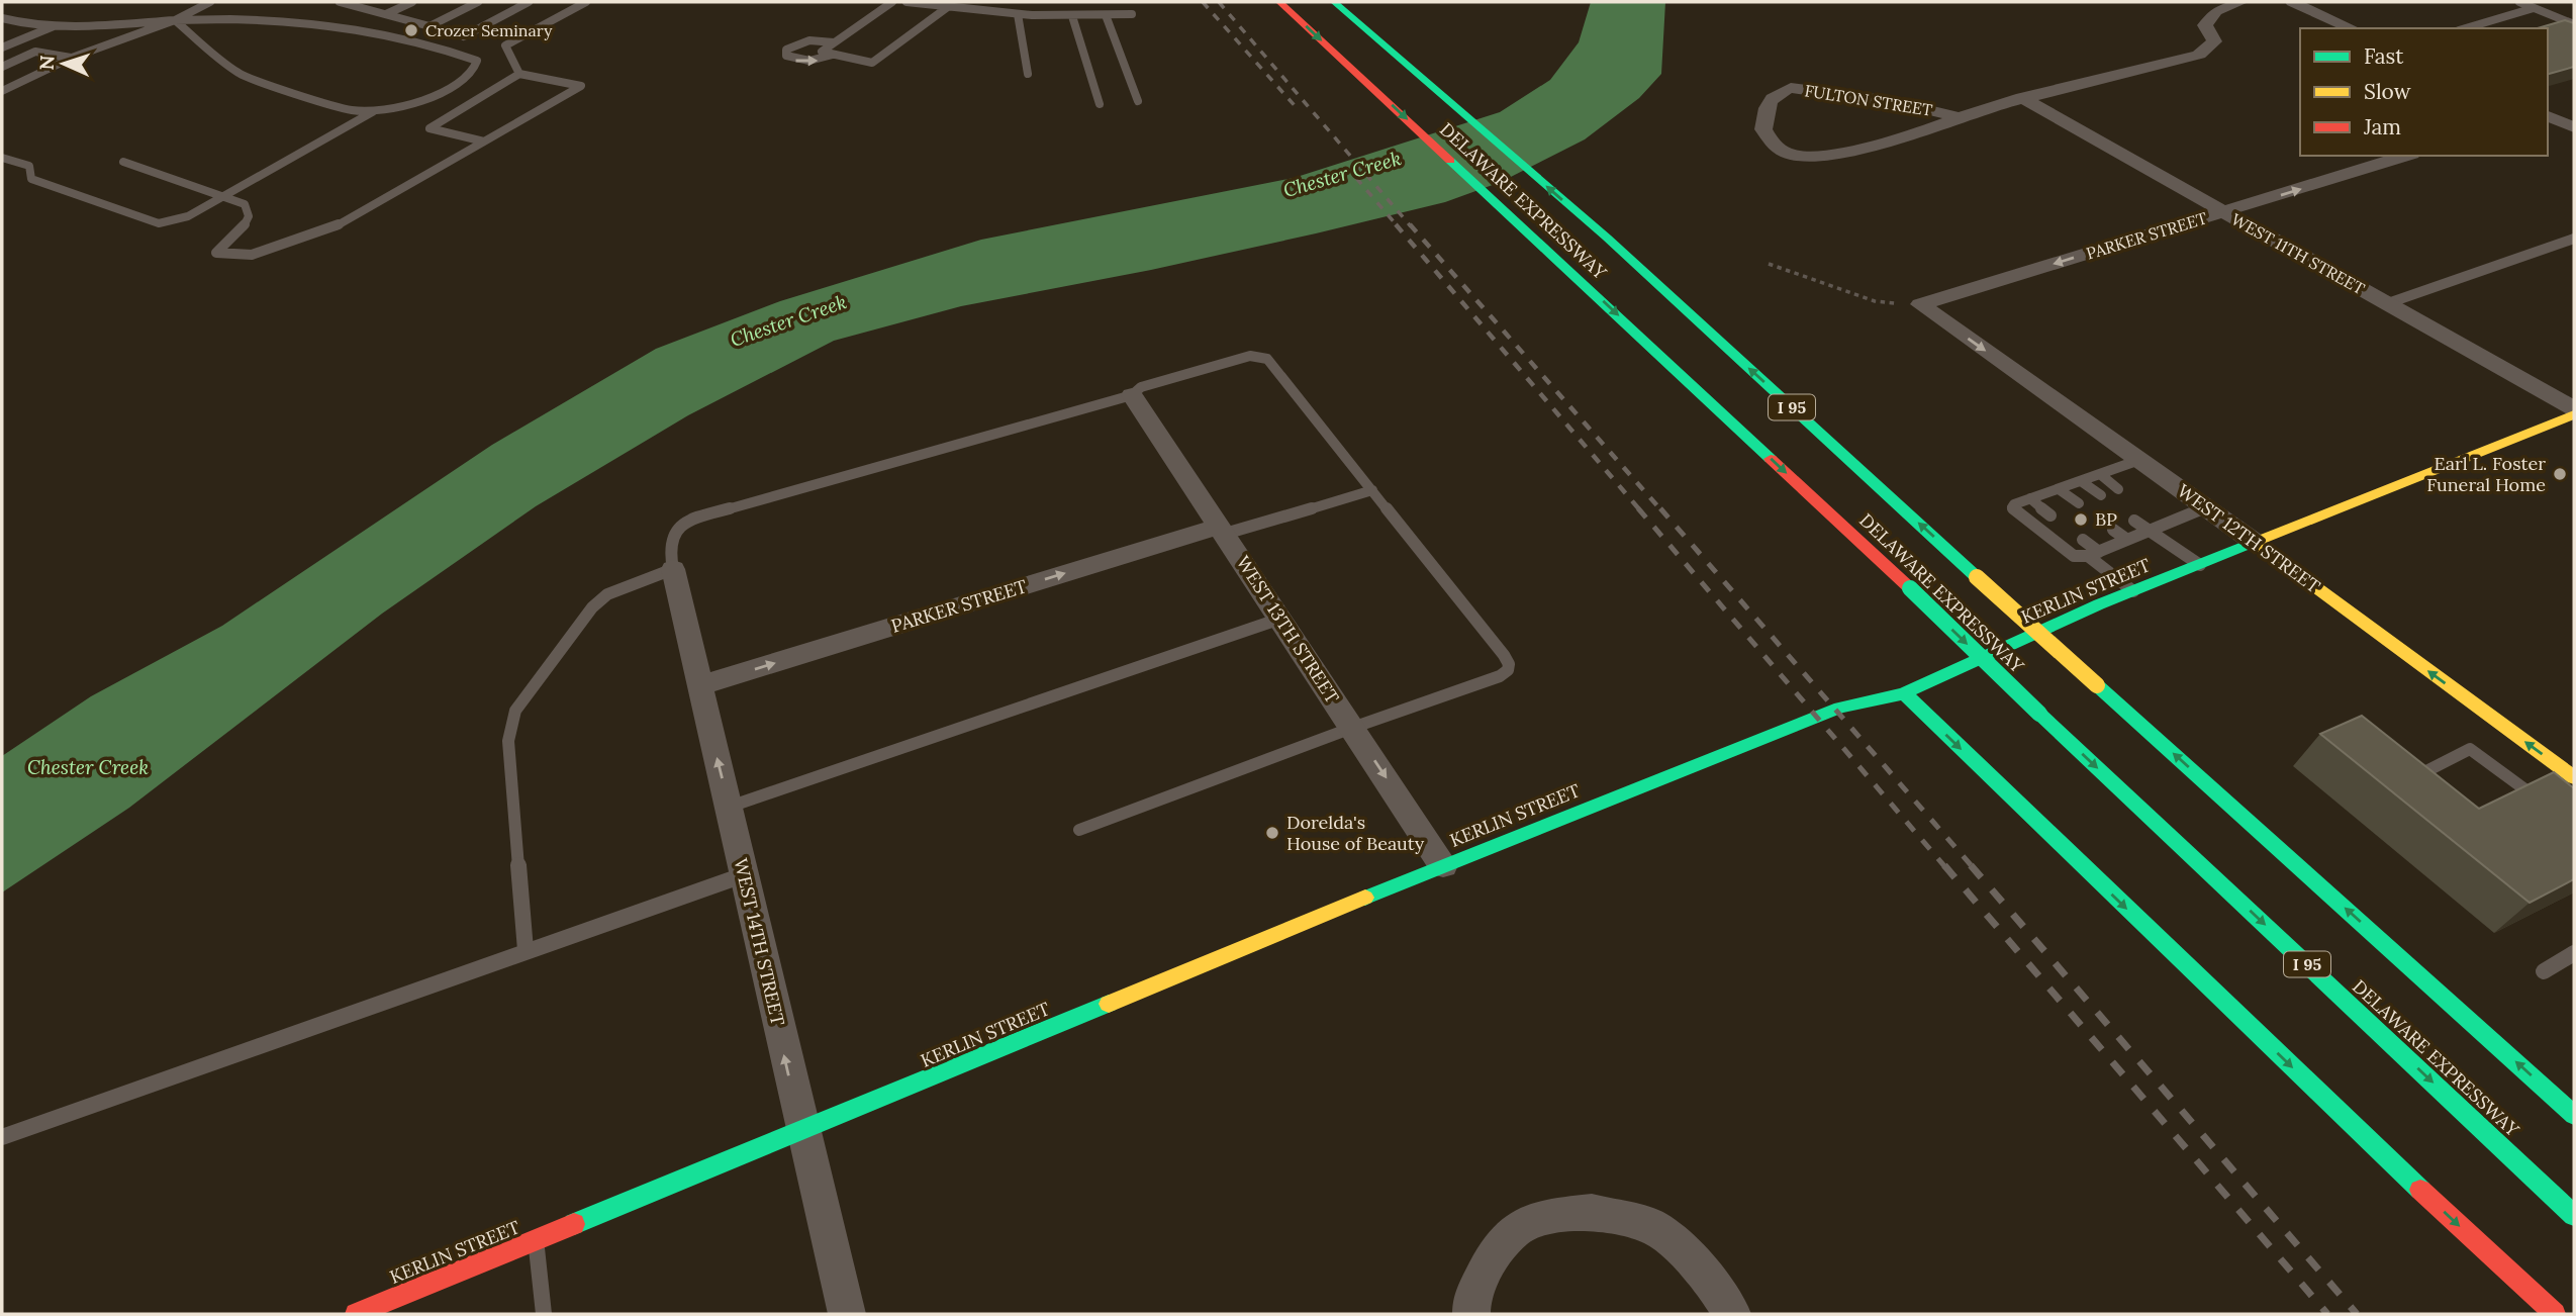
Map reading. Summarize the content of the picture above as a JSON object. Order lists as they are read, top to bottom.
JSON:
{
  "streets": {
    "main road": [
      "DELAWARE EXPRESSWAY",
      "I 95",
      "WEST 12TH STREET",
      "KERLIN STREET"
    ],
    "street": [
      "FULTON STREET",
      "PARKER STREET",
      "WEST 11TH STREET",
      "WEST 13TH STREET",
      "WEST 14TH STREET"
    ]
  },
  "crossings": [
    ["FULTON STREET", "WEST 11TH STREET"],
    ["PARKER STREET", "WEST 11TH STREET"],
    ["PARKER STREET", "WEST 12TH STREET"],
    ["PARKER STREET", "WEST 13TH STREET"],
    ["PARKER STREET", "WEST 14TH STREET"],
    ["WEST 12TH STREET", "KERLIN STREET"],
    ["KERLIN STREET", "WEST 13TH STREET"],
    ["KERLIN STREET", "WEST 14TH STREET"]
  ],
  "one_way": ["WEST 14TH STREET"],
  "water": ["Chester Creek"],
  "places": [
    "Crozer Seminary",
    "Earl L. Foster Funeral Home",
    "BP",
    "Dorelda's House of Beauty"
  ],
  "legend": ["Fast", "Slow", "Jam"],
  "north": "left"
}
